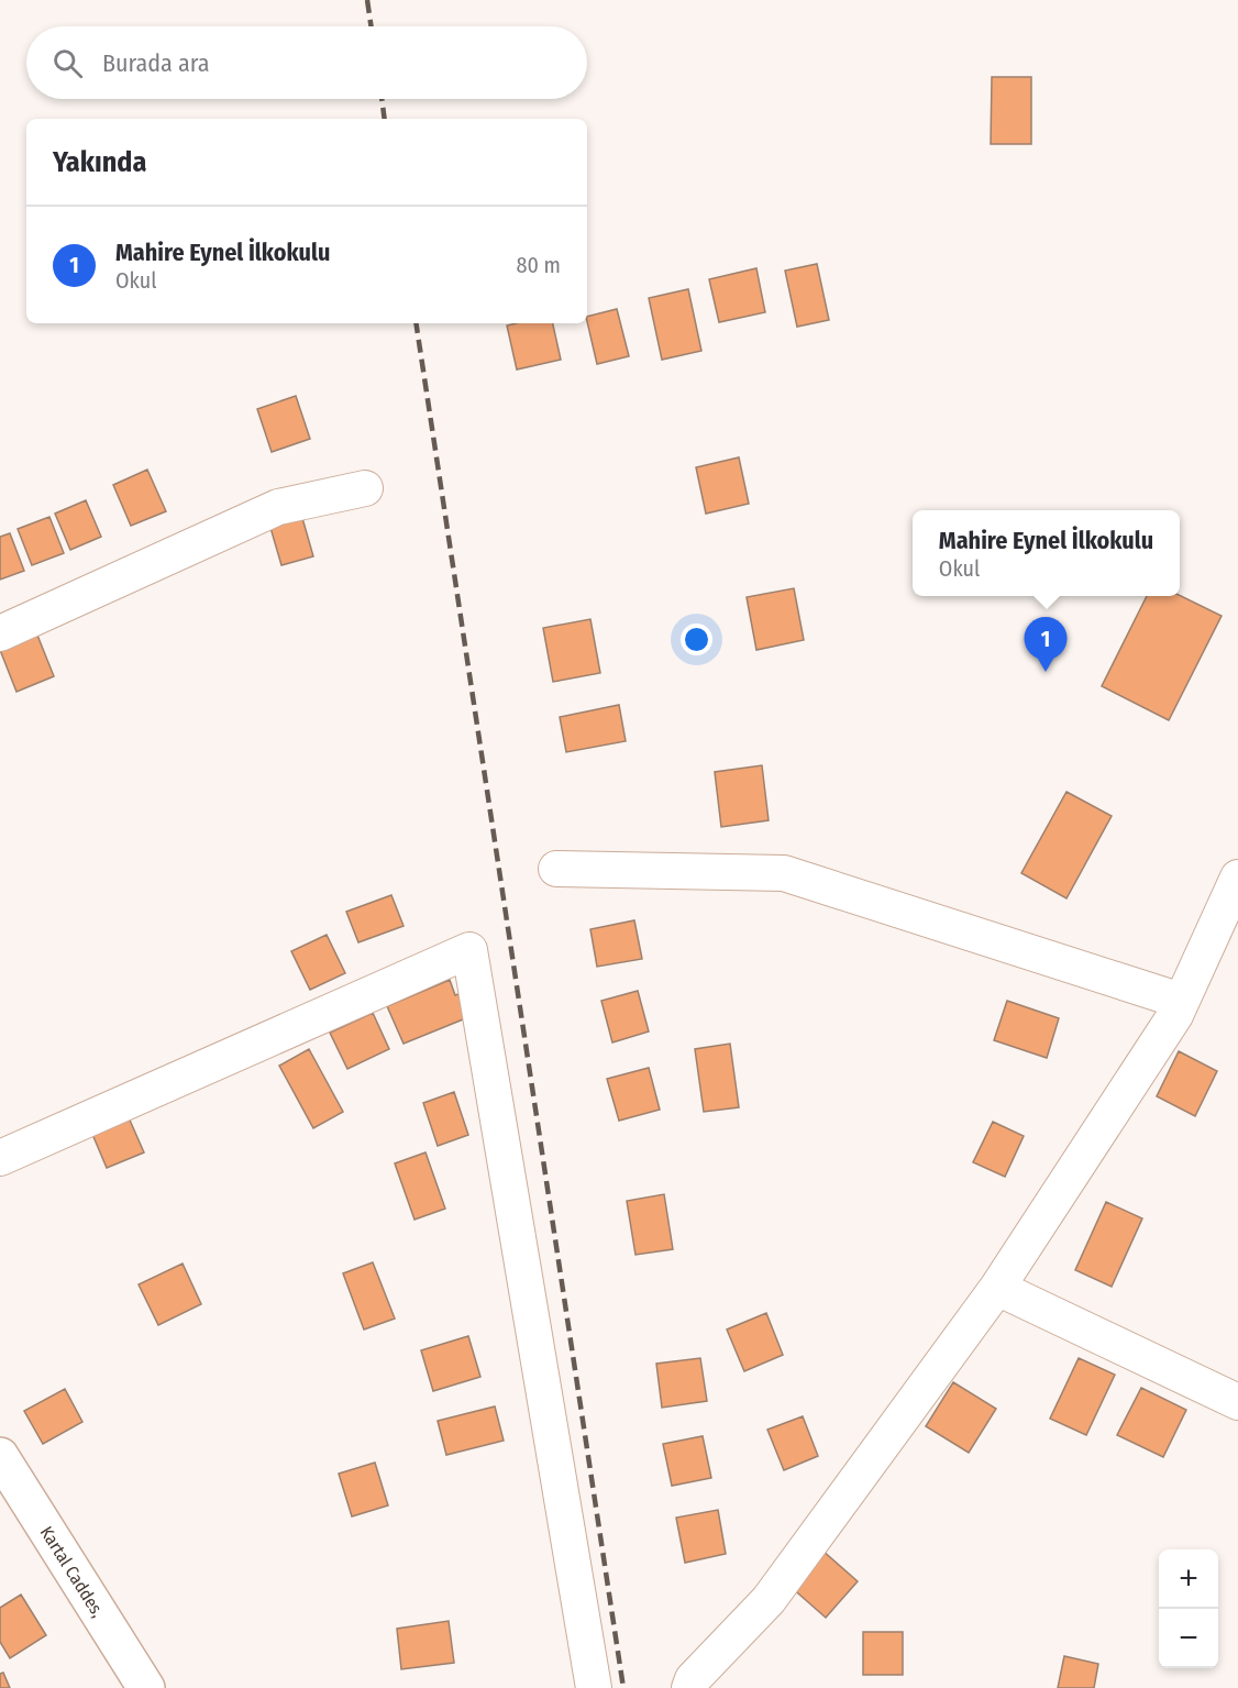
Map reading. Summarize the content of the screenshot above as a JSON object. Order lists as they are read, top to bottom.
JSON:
{
  "streets": {
    "main road": ["Kartal Caddes,"]
  },
  "page": {
    "search": "Burada ara",
    "heading": "Yakında",
    "list": [
      {
        "mark": "1",
        "name": "Mahire Eynel İlkokulu",
        "note": "Okul",
        "value": "80 m"
      }
    ],
    "popup": ["Mahire Eynel İlkokulu", "Okul"],
    "pins": "1",
    "map_buttons": ["+", "−"]
  }
}
